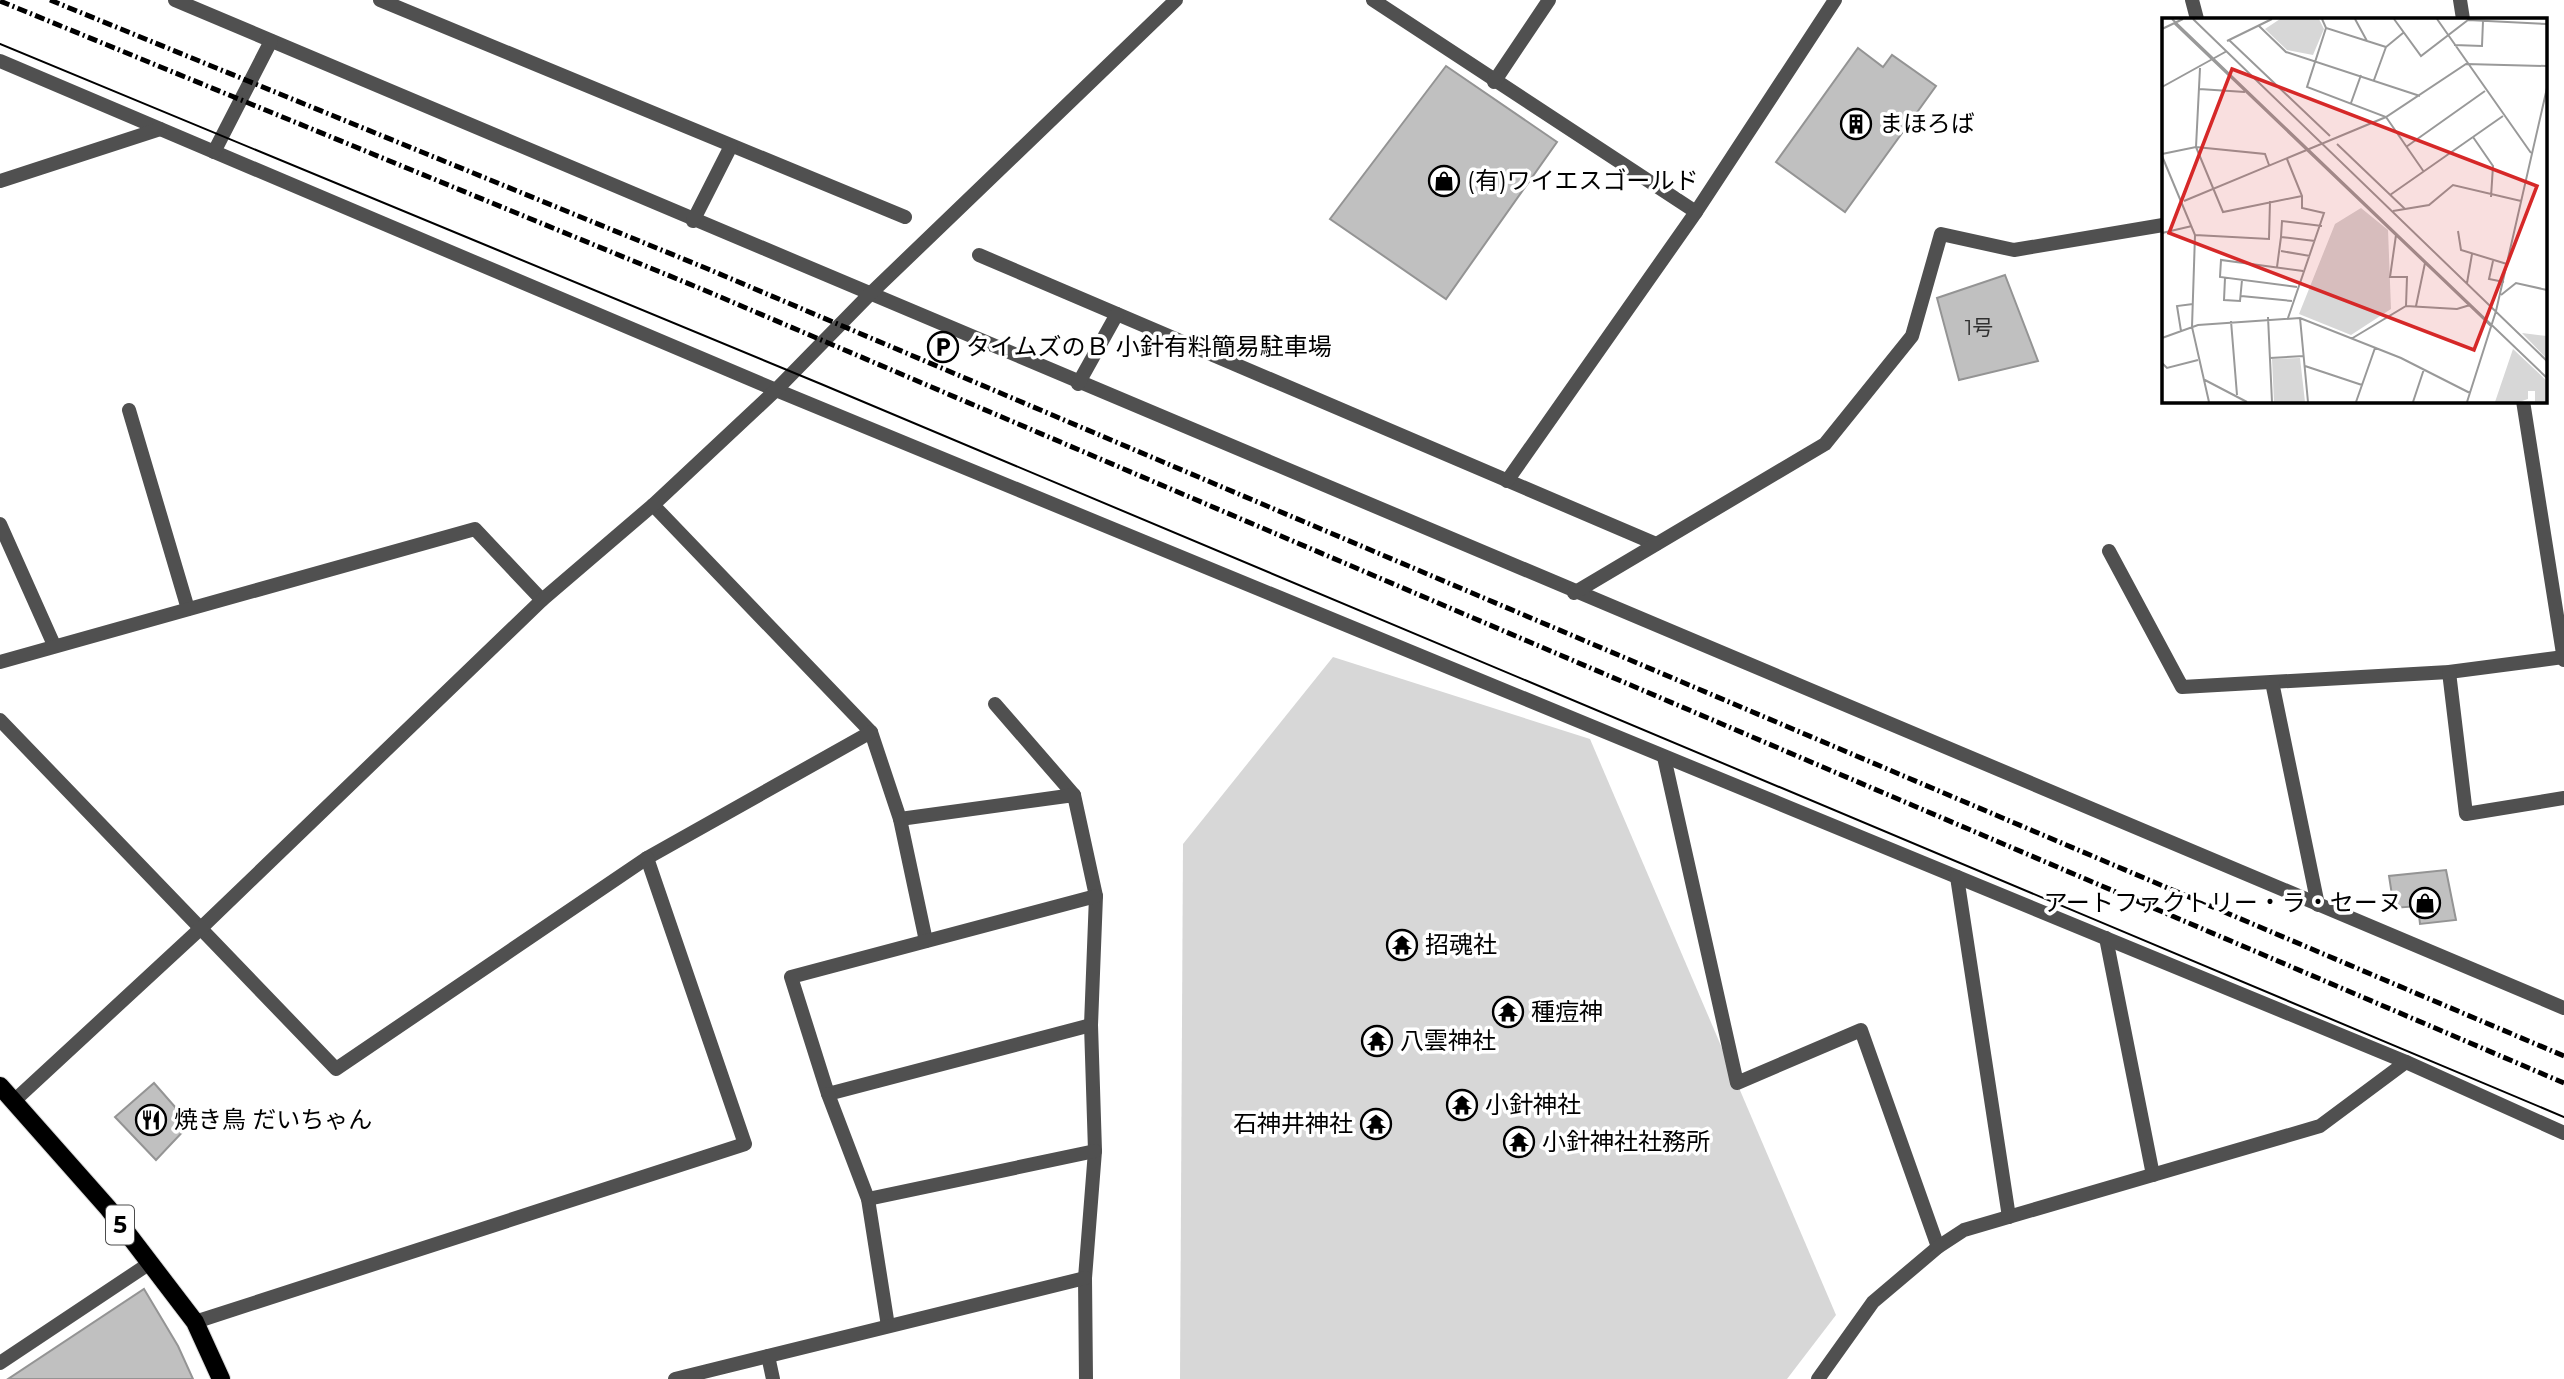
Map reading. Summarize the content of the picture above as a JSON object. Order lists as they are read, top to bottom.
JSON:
{
  "streets": {
    "main road": ["5"]
  },
  "places": {
    "building": ["まほろば"],
    "shop": ["(有)ワイエスゴールド", "アートファクトリー・ラ・セーヌ"],
    "parking": ["タイムズのＢ 小針有料簡易駐車場"],
    "temple": [
      "招魂社",
      "種痘神",
      "八雲神社",
      "小針神社",
      "石神井神社",
      "小針神社社務所"
    ],
    "restaurant": ["焼き鳥 だいちゃん"]
  },
  "house_numbers": ["1号"]
}
